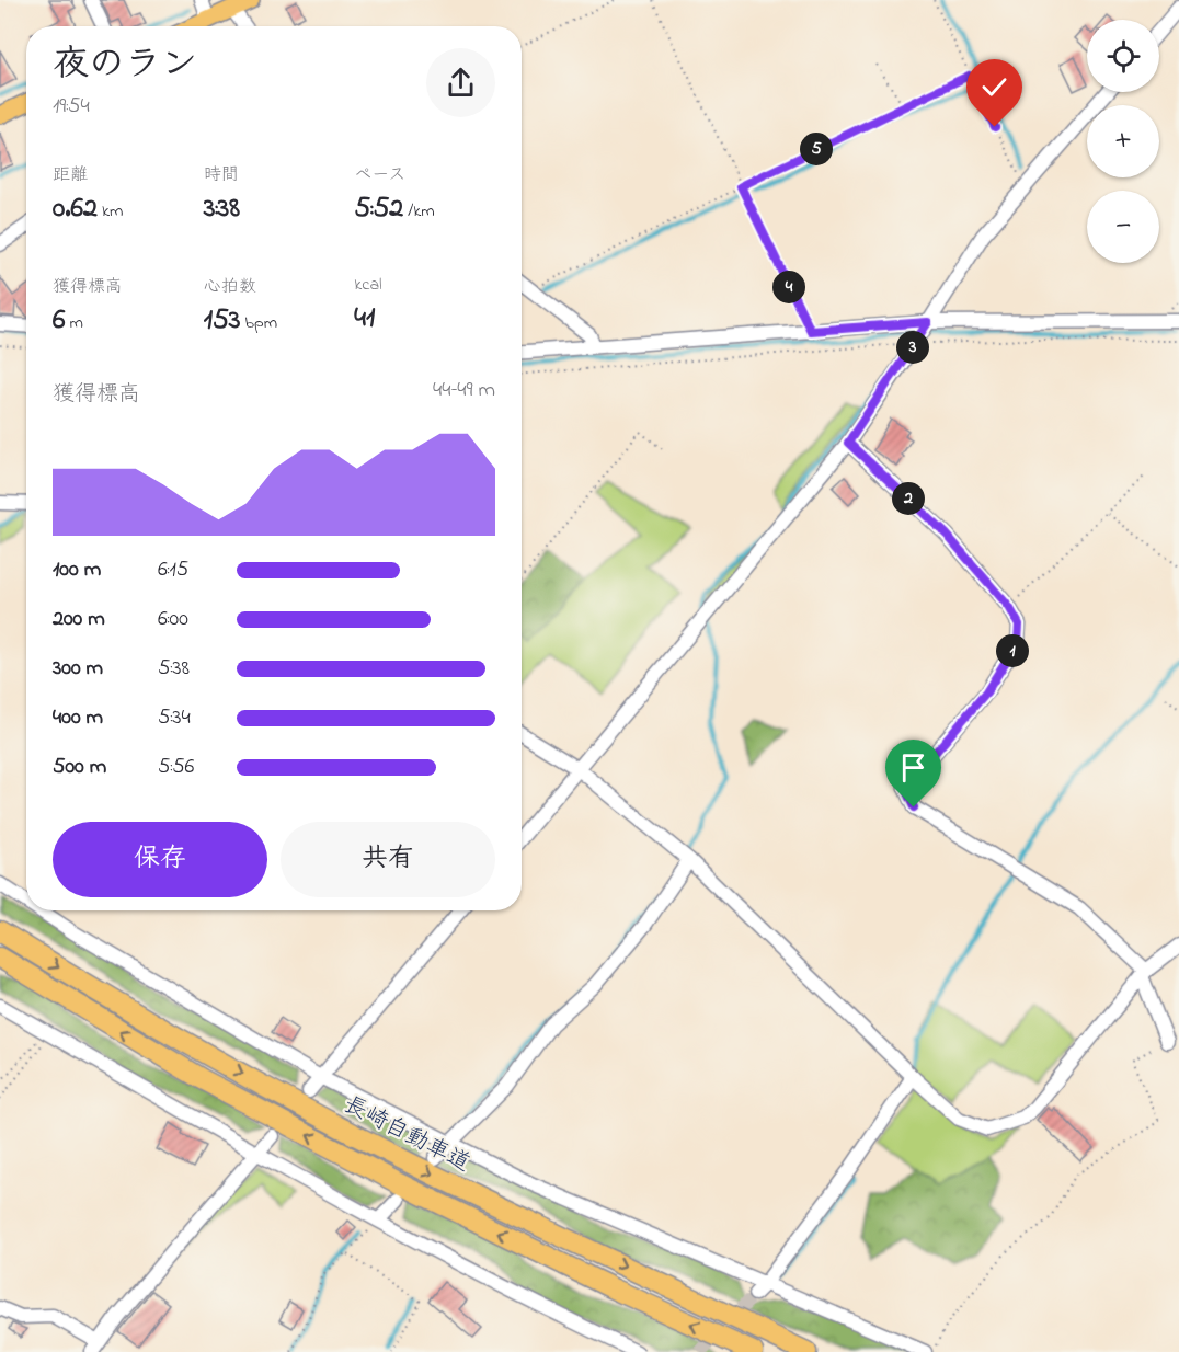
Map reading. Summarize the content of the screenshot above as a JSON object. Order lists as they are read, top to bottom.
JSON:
{
  "streets": {
    "highway": ["長崎自動車道"]
  },
  "page": {
    "map_buttons": ["+", "−"],
    "heading": ["夜のラン", "19:54"],
    "pins": [
      "5",
      "4",
      "3",
      "2",
      "1"
    ],
    "stats": [
      ["距離", "0.62 km"],
      ["時間", "3:38"],
      ["ペース", "5:52 /km"],
      ["獲得標高", "6 m"],
      ["心拍数", "153 bpm"],
      ["kcal", "41"]
    ],
    "chart": ["獲得標高", "44–49 m"],
    "list": [
      {
        "name": "100 m",
        "note": "6:15"
      },
      {
        "name": "200 m",
        "note": "6:00"
      },
      {
        "name": "300 m",
        "note": "5:38"
      },
      {
        "name": "400 m",
        "note": "5:34"
      },
      {
        "name": "500 m",
        "note": "5:56"
      }
    ],
    "buttons": ["保存", "共有"]
  }
}
